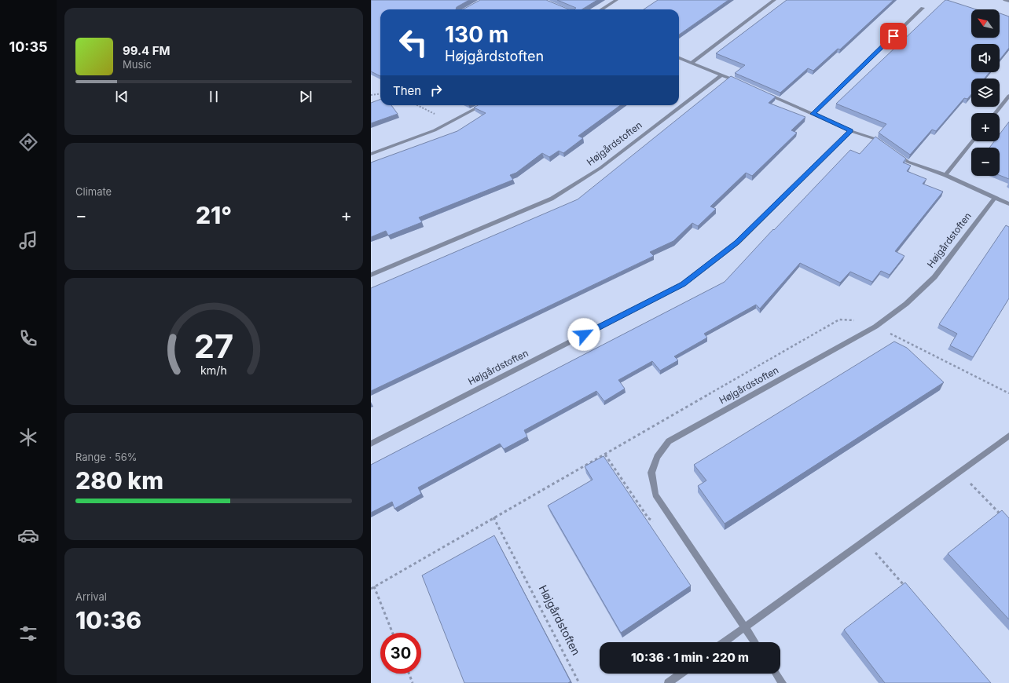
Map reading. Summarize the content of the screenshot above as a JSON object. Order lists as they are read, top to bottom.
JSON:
{
  "streets": {
    "street": ["Højgårdstoften"]
  },
  "north": "top left",
  "page": {
    "tabs": "10:35",
    "map_buttons": ["+", "−"],
    "turn": ["130 m", "Højgårdstoften"],
    "song": ["99.4 FM", "Music"],
    "then": "Then",
    "tile": [
      "Climate",
      ["Range · 56%", "280 km"],
      ["Arrival", "10:36"]
    ],
    "heat": ["−", "21°", "+"],
    "limit": "30",
    "trip": "10:36 · 1 min · 220 m",
    "gauge": ["27", "km/h"]
  }
}
